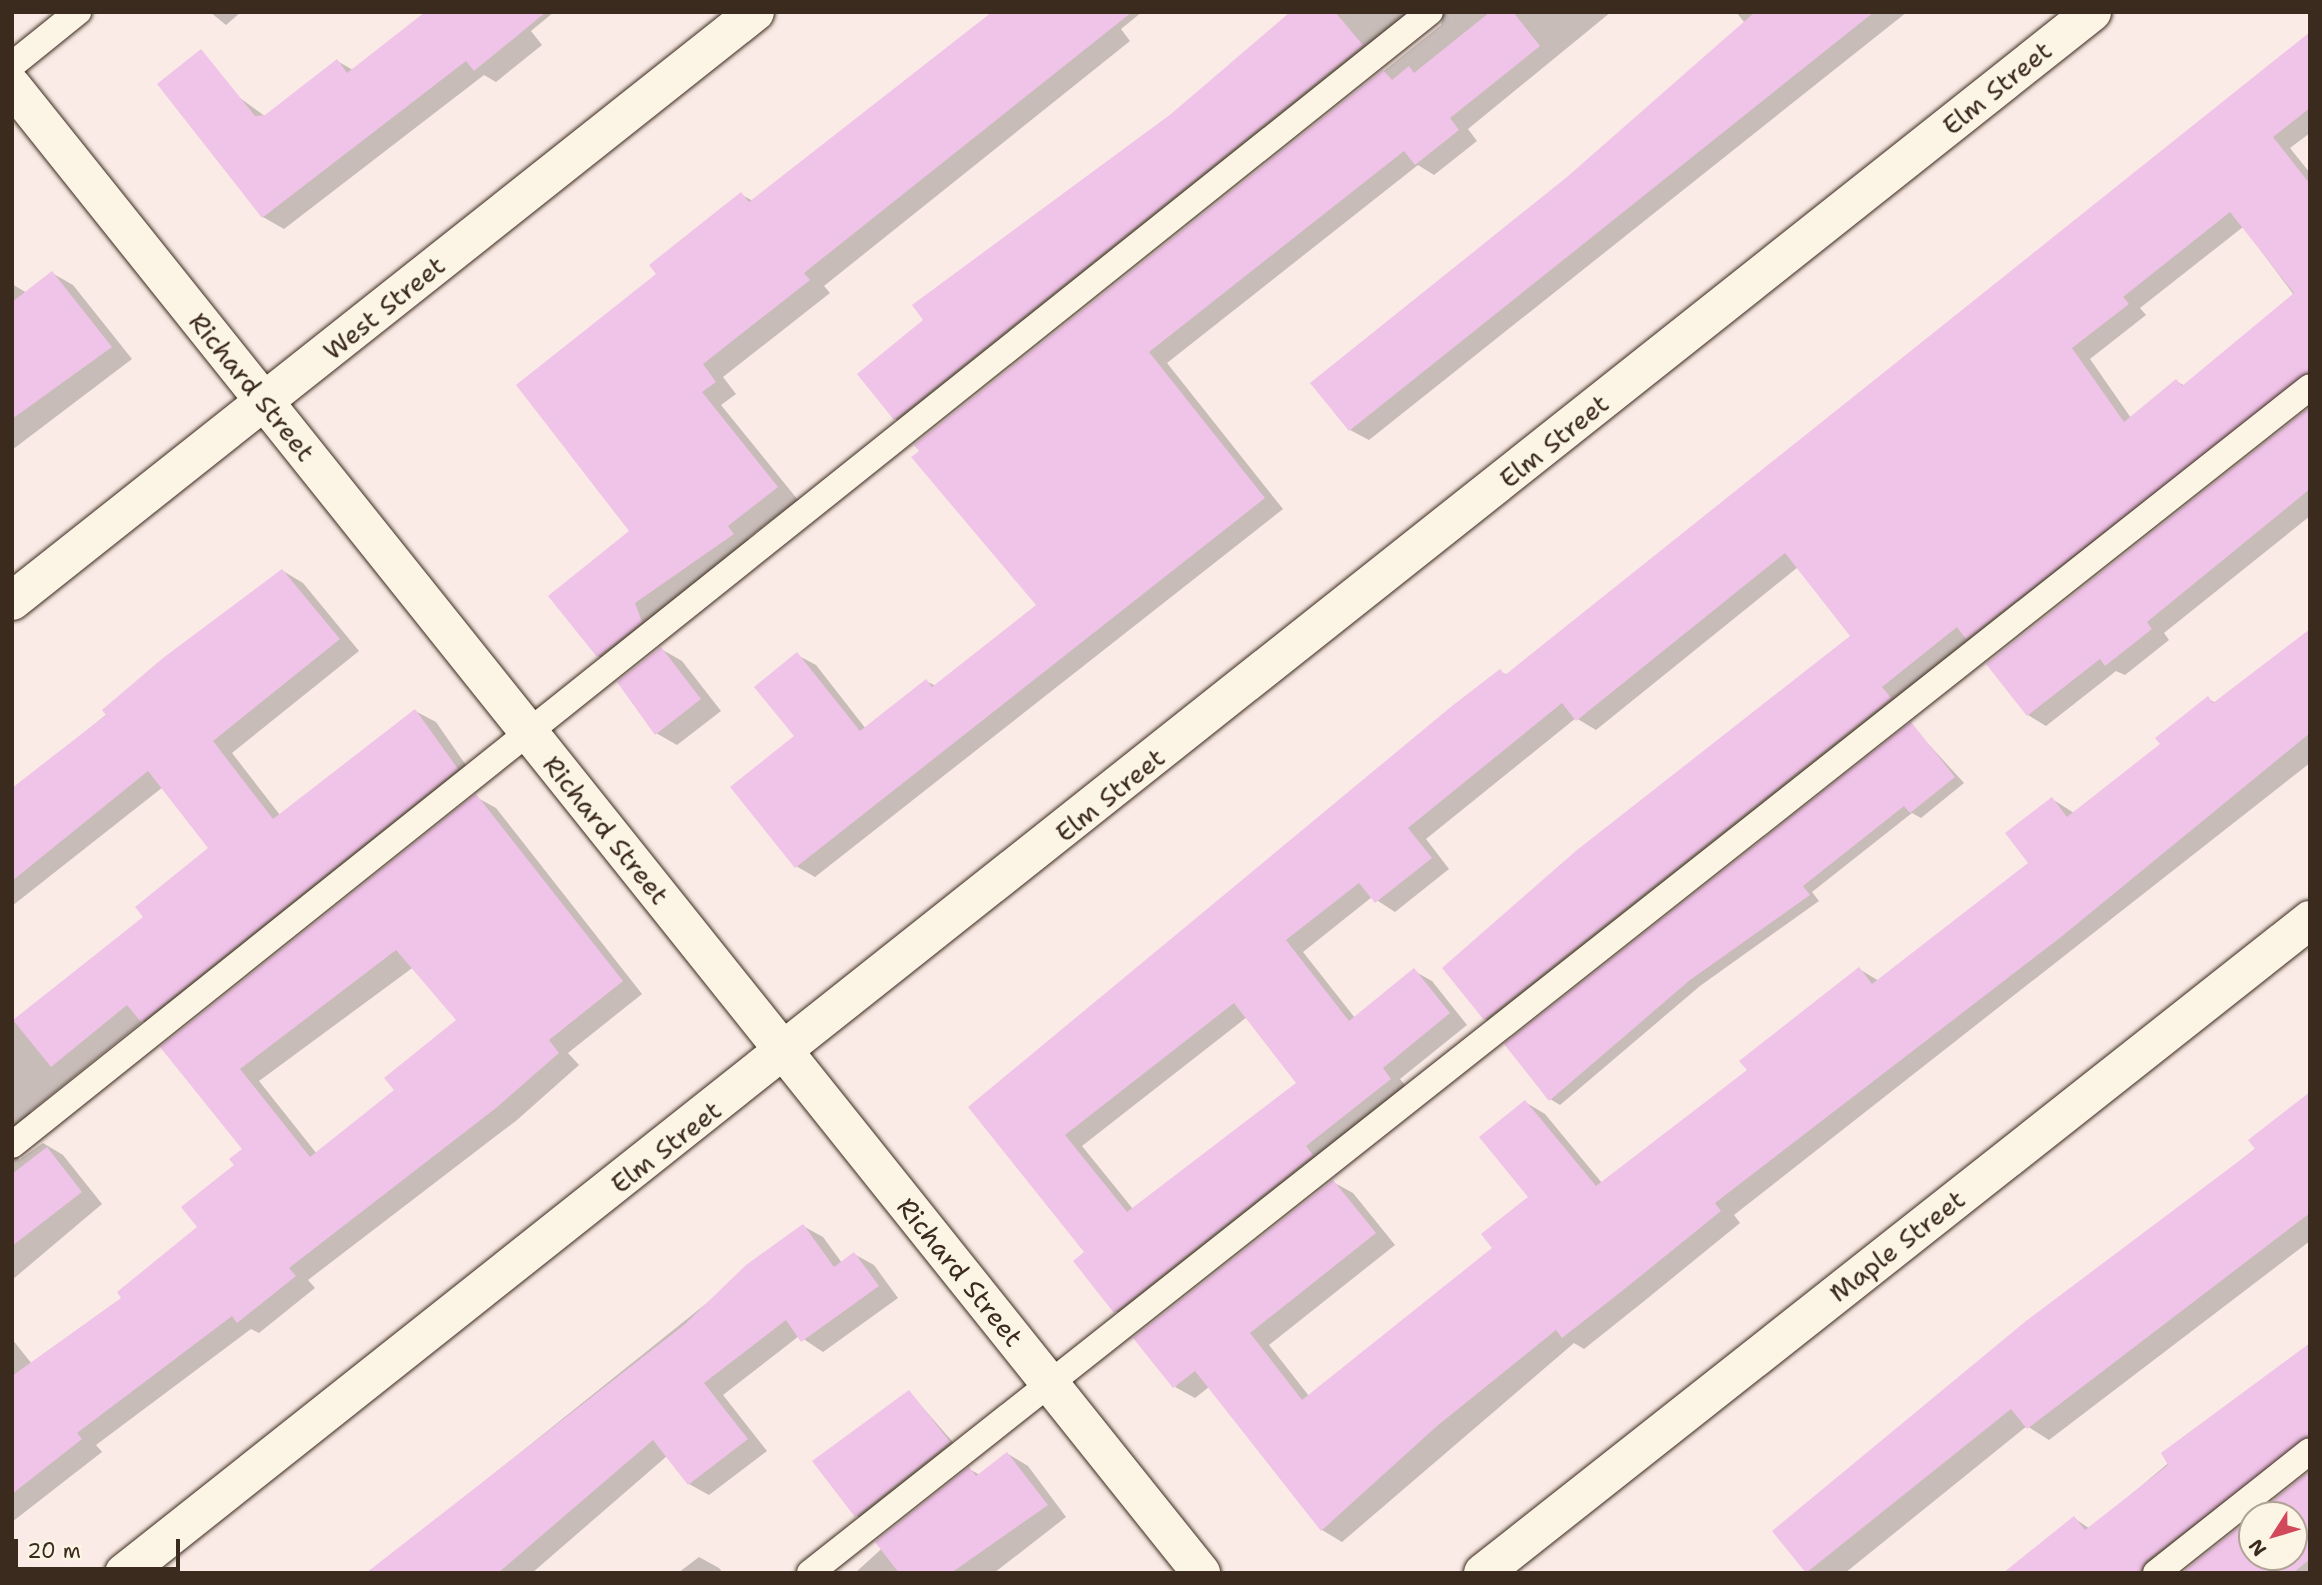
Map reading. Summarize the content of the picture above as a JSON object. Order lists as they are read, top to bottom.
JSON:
{
  "streets": {
    "street": [
      "Elm Street",
      "West Street",
      "Richard Street",
      "Maple Street"
    ]
  },
  "crossings": [
    ["Elm Street", "Richard Street"],
    ["West Street", "Richard Street"]
  ],
  "scale_bar": "20 m",
  "north": "bottom left"
}
